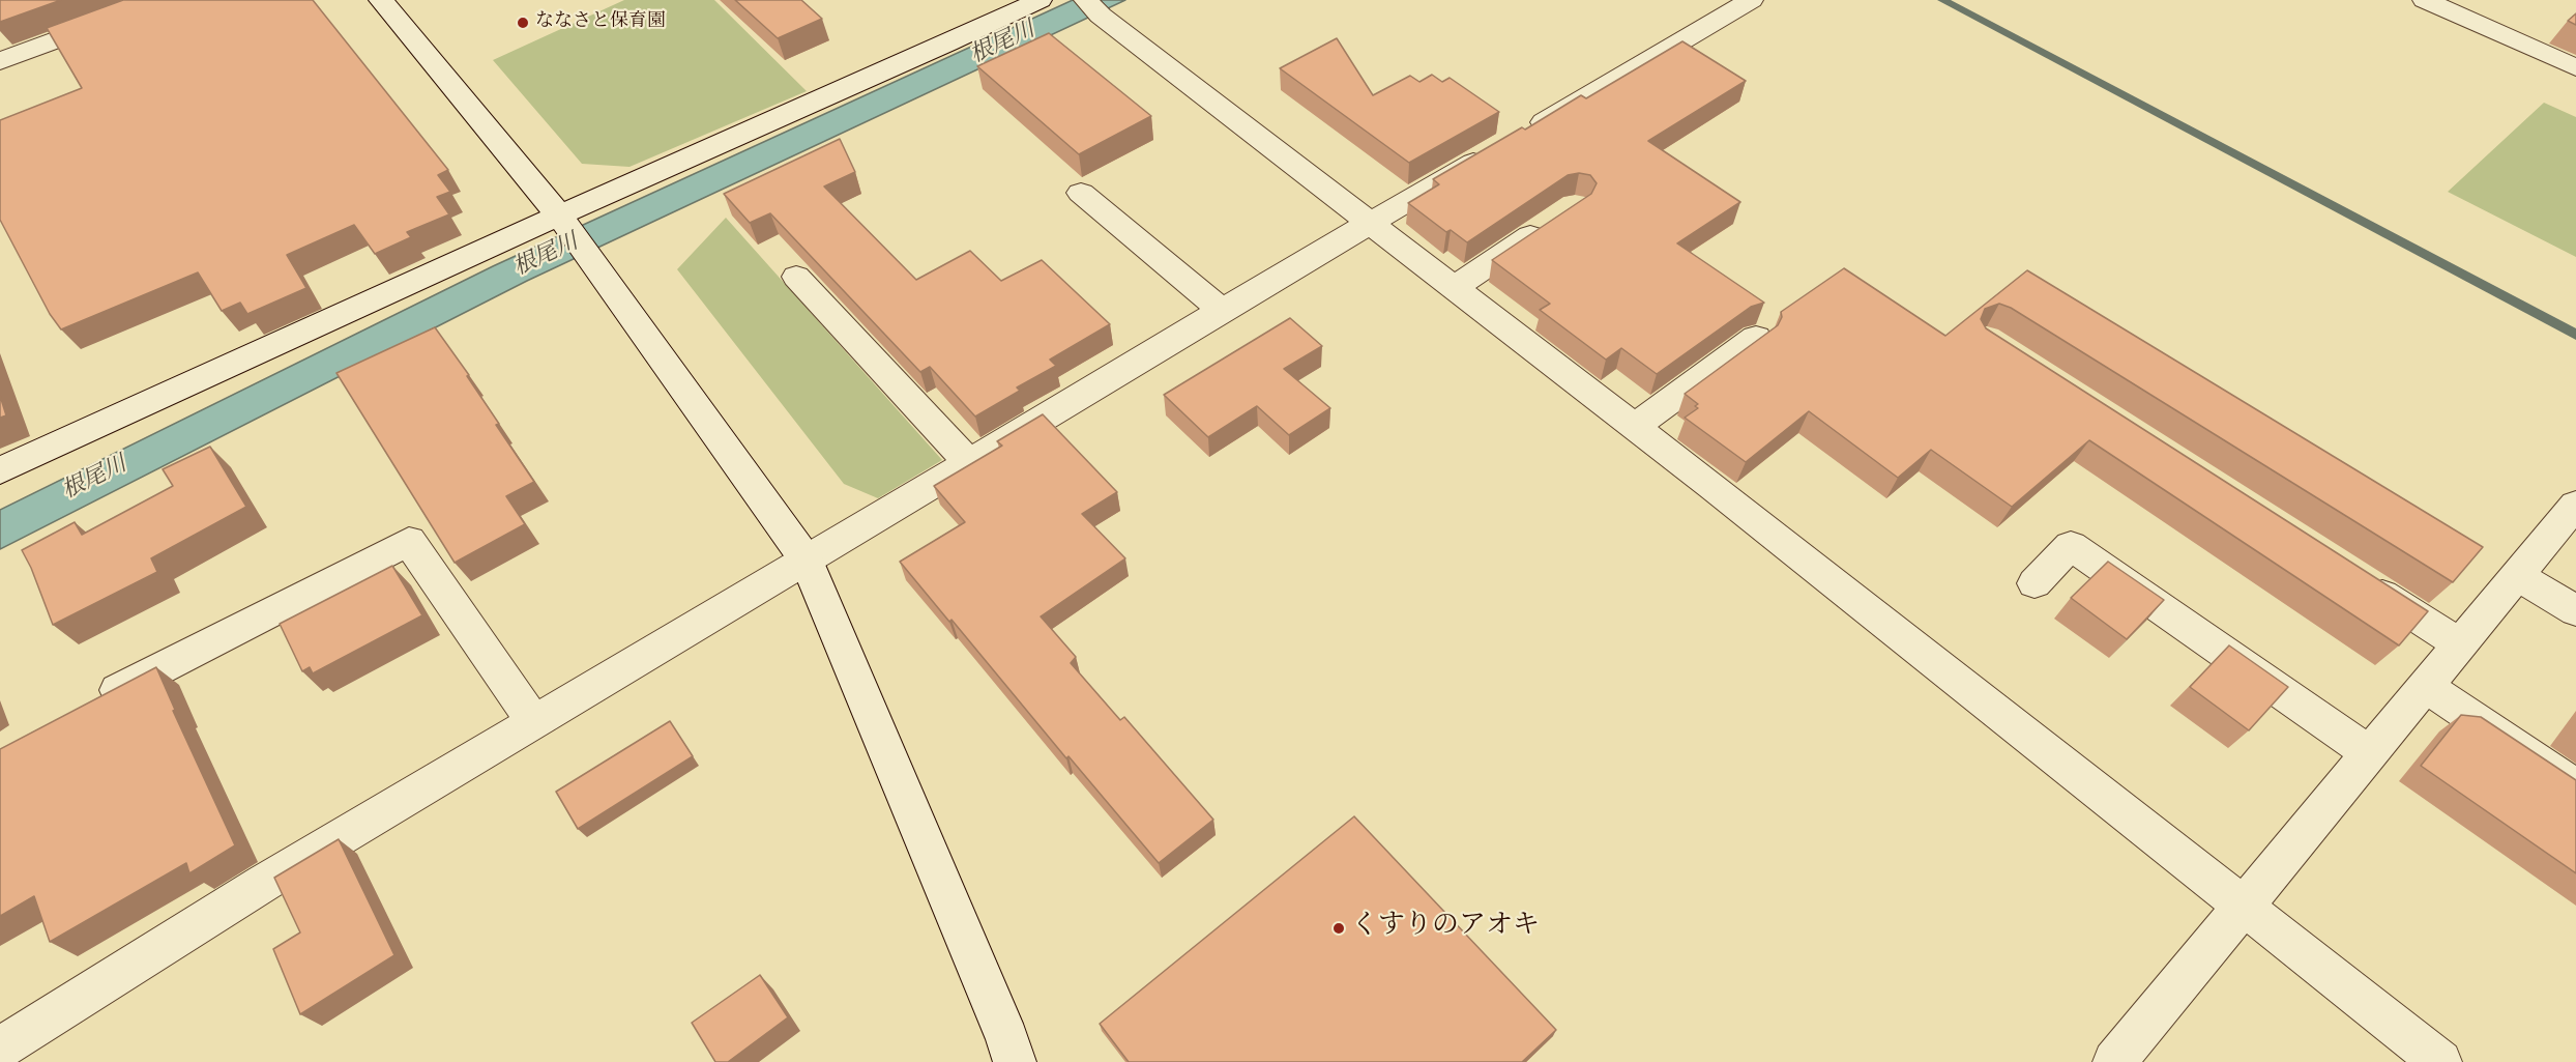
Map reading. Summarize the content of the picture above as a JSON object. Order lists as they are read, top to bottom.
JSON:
{
  "water": ["根尾川"],
  "places": ["ななさと保育園", "くすりのアオキ"]
}
